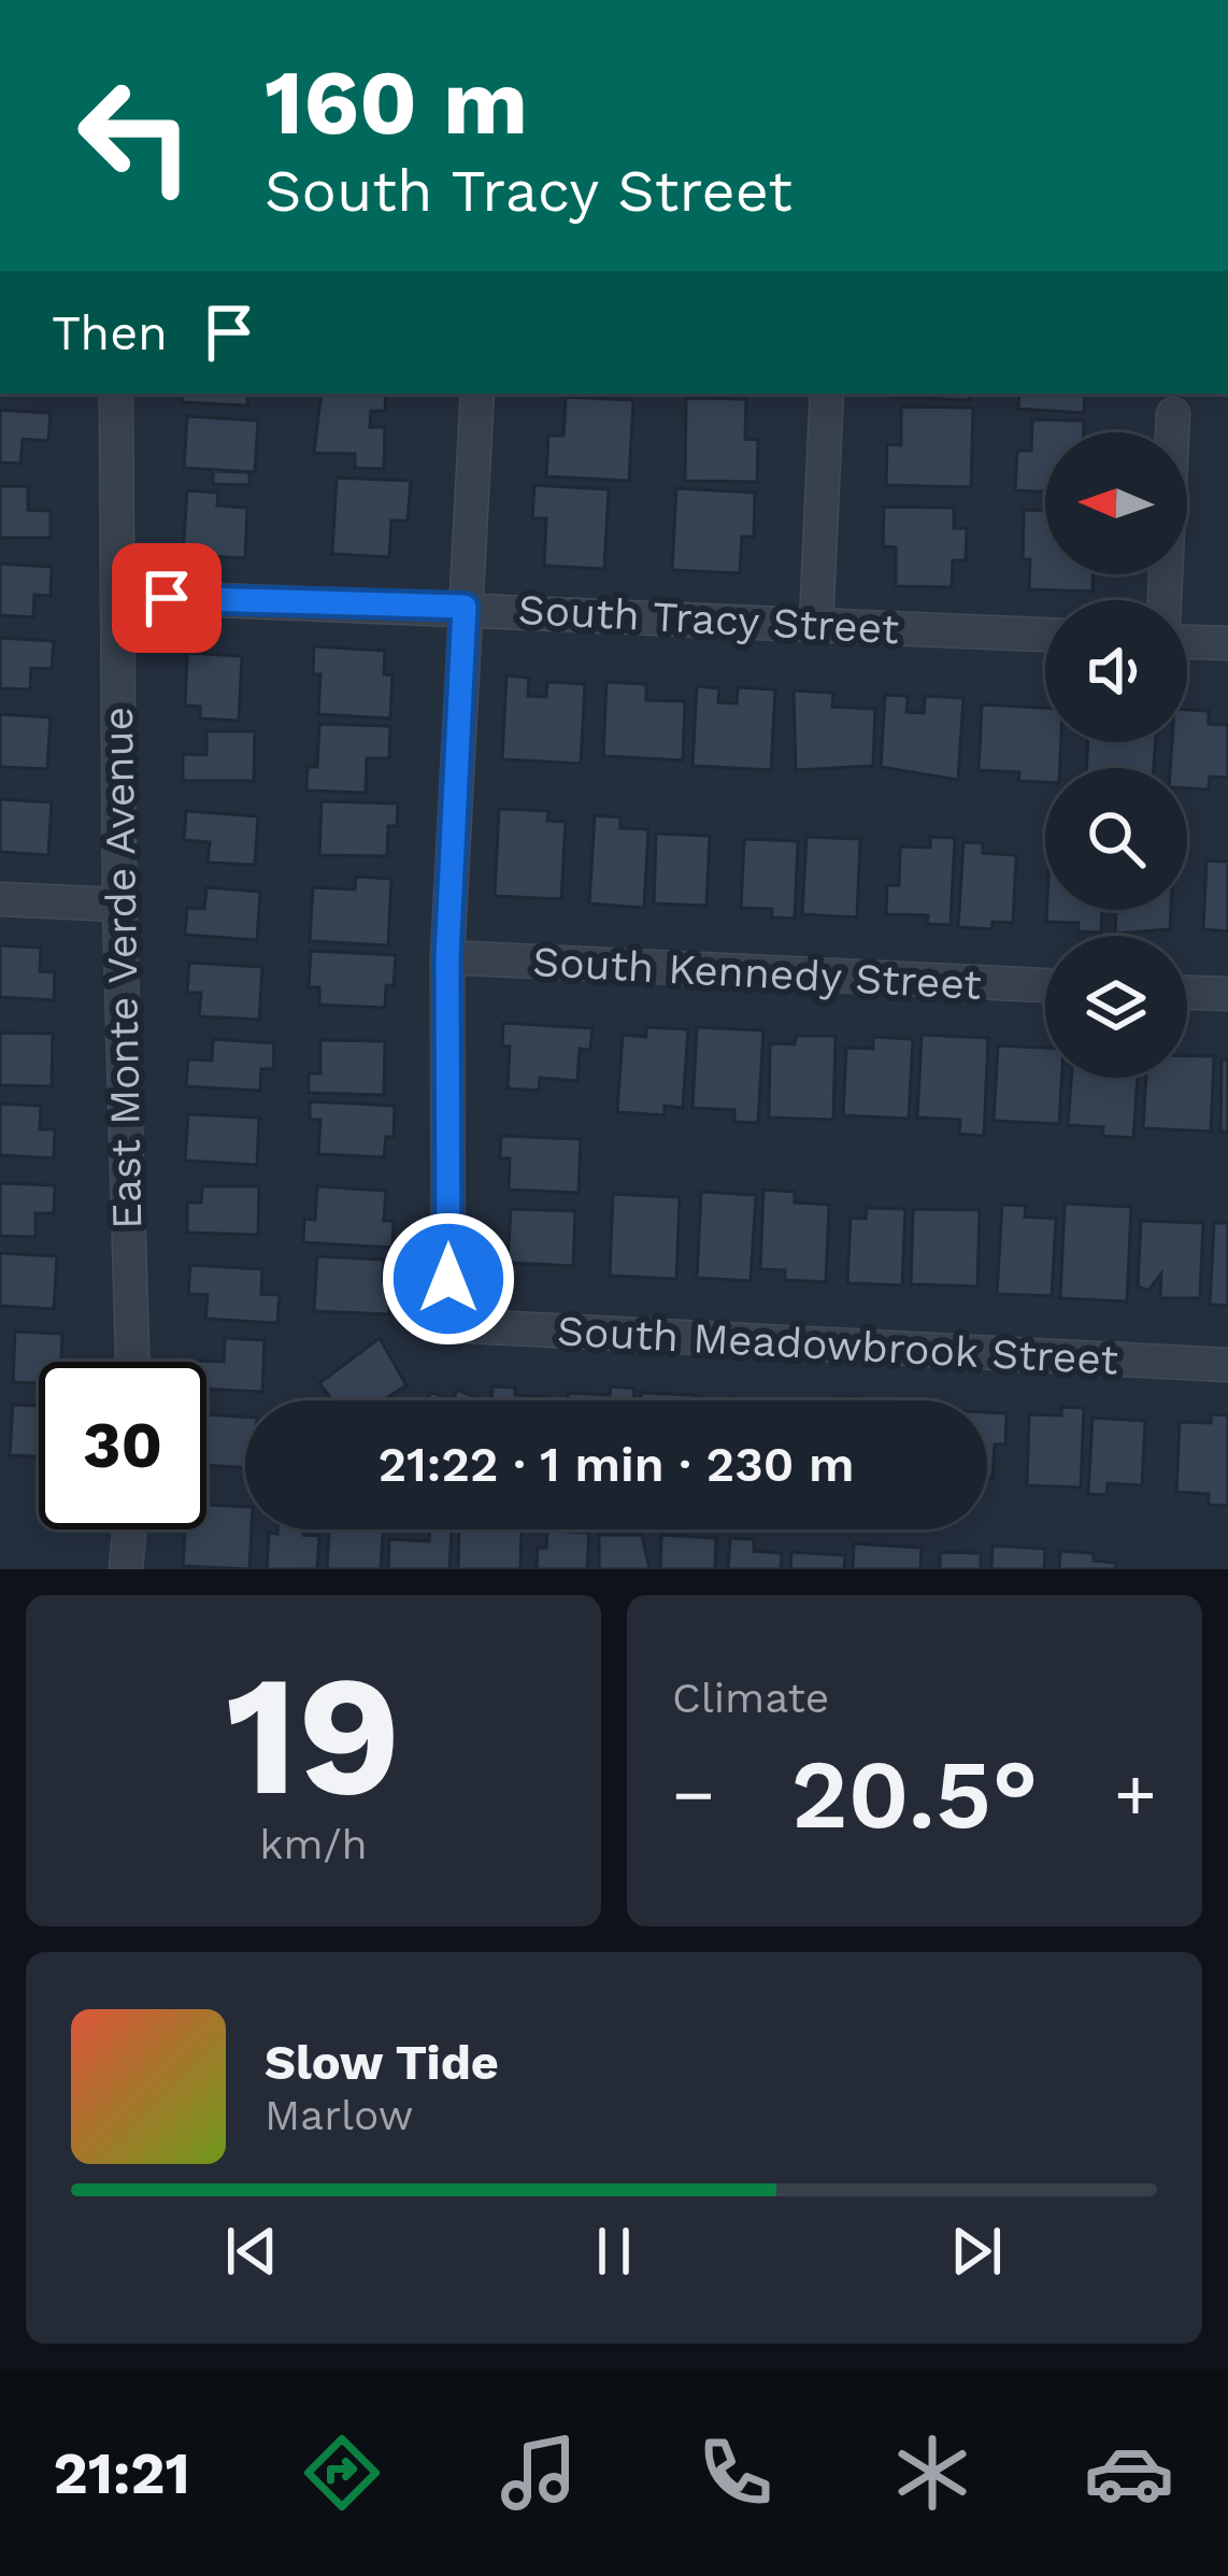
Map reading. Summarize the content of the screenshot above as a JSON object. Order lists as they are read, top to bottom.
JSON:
{
  "streets": {
    "street": [
      "South Tracy Street",
      "East Monte Verde Avenue",
      "South Kennedy Street",
      "South Meadowbrook Street"
    ]
  },
  "crossings": [
    ["South Tracy Street", "East Monte Verde Avenue"],
    ["South Kennedy Street", "South Meadowbrook Street"]
  ],
  "north": "left",
  "page": {
    "turn": ["160 m", "South Tracy Street"],
    "then": "Then",
    "limit": "30",
    "trip": "21:22 · 1 min · 230 m",
    "tile": [
      ["19", "km/h"],
      "Climate"
    ],
    "heat": ["−", "20.5°", "+"],
    "song": ["Slow Tide", "Marlow"],
    "tabs": "21:21"
  }
}
